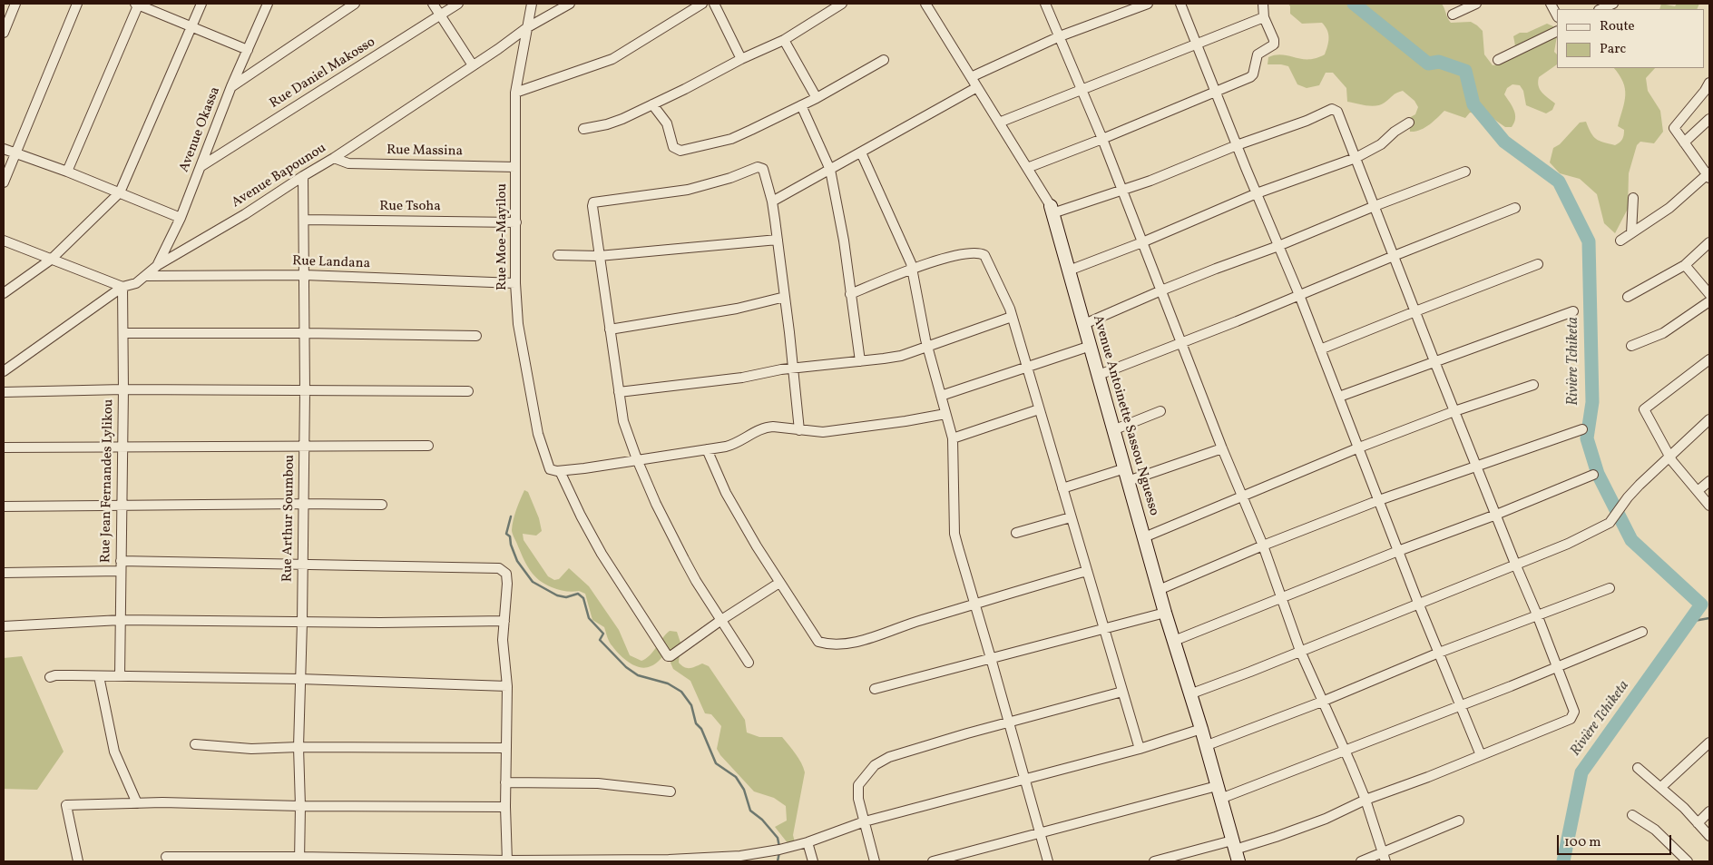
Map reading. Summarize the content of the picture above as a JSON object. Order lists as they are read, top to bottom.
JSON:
{
  "streets": {
    "street": [
      "Rue Daniel Makosso",
      "Avenue Okassa",
      "Rue Massina",
      "Avenue Bapounou",
      "Rue Tsoha",
      "Rue Moe-Mayilou",
      "Rue Landana",
      "Avenue Antoinette Sassou Nguesso",
      "Rue Jean Fernandes Lylikou",
      "Rue Arthur Soumbou"
    ]
  },
  "crossings": [
    ["Rue Daniel Makosso", "Avenue Okassa"],
    ["Avenue Okassa", "Avenue Bapounou"],
    ["Rue Massina", "Avenue Bapounou"],
    ["Rue Massina", "Rue Moe-Mayilou"],
    ["Avenue Bapounou", "Rue Moe-Mayilou"],
    ["Avenue Bapounou", "Rue Landana"],
    ["Avenue Bapounou", "Rue Jean Fernandes Lylikou"],
    ["Avenue Bapounou", "Rue Arthur Soumbou"],
    ["Rue Tsoha", "Rue Moe-Mayilou"],
    ["Rue Tsoha", "Rue Arthur Soumbou"],
    ["Rue Moe-Mayilou", "Rue Landana"],
    ["Rue Landana", "Rue Arthur Soumbou"]
  ],
  "water": ["Rivière Tchiketa"],
  "legend": ["Route", "Parc"],
  "scale_bar": "100 m"
}
